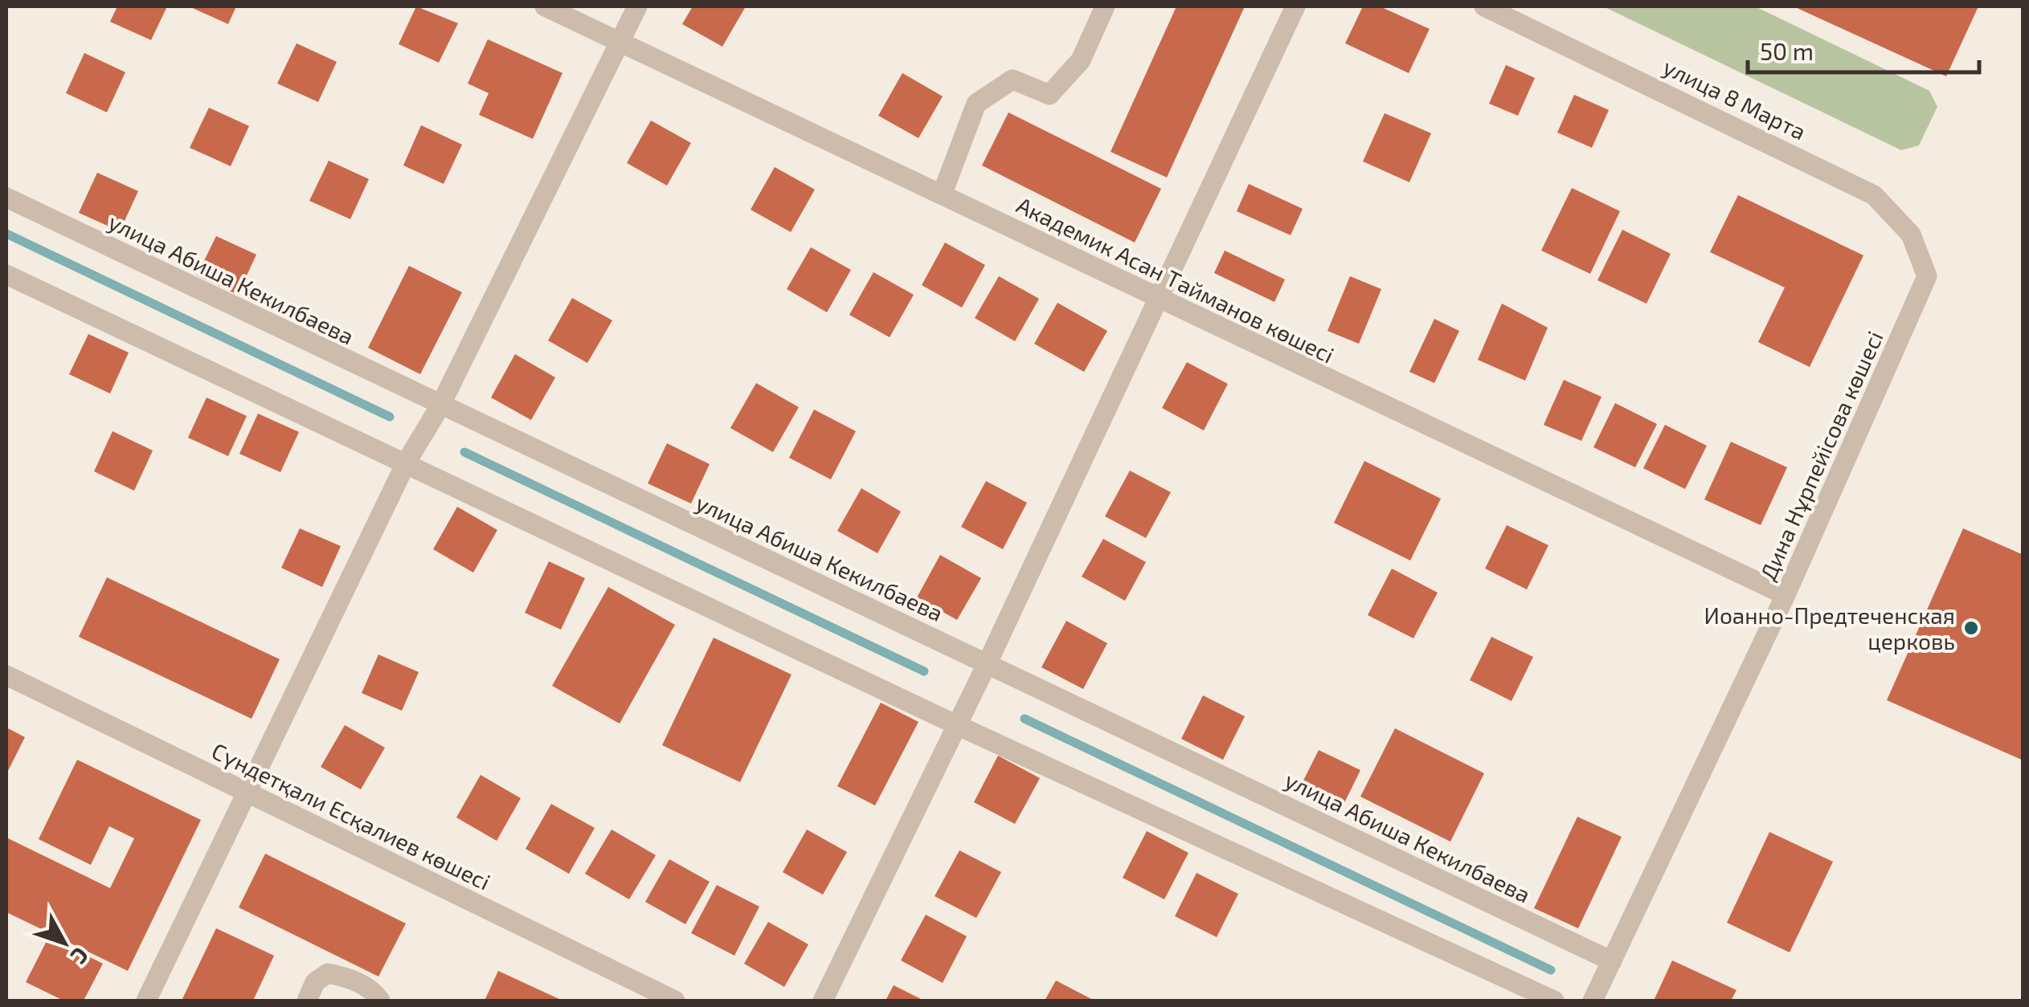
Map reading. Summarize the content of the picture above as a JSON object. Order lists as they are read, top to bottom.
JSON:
{
  "streets": {
    "street": [
      "улица 8 Марта",
      "улица Абиша Кекилбаева",
      "Академик Асан Тайманов көшесі",
      "Дина Нұрпейісова көшесі",
      "Сүндетқали Есқалиев көшесі"
    ]
  },
  "crossings": [
    ["улица 8 Марта", "Дина Нұрпейісова көшесі"],
    ["улица Абиша Кекилбаева", "Дина Нұрпейісова көшесі"],
    ["Академик Асан Тайманов көшесі", "Дина Нұрпейісова көшесі"]
  ],
  "places": ["Иоанно-Предтеченская церковь"],
  "scale_bar": "50 m",
  "north": "bottom right"
}
